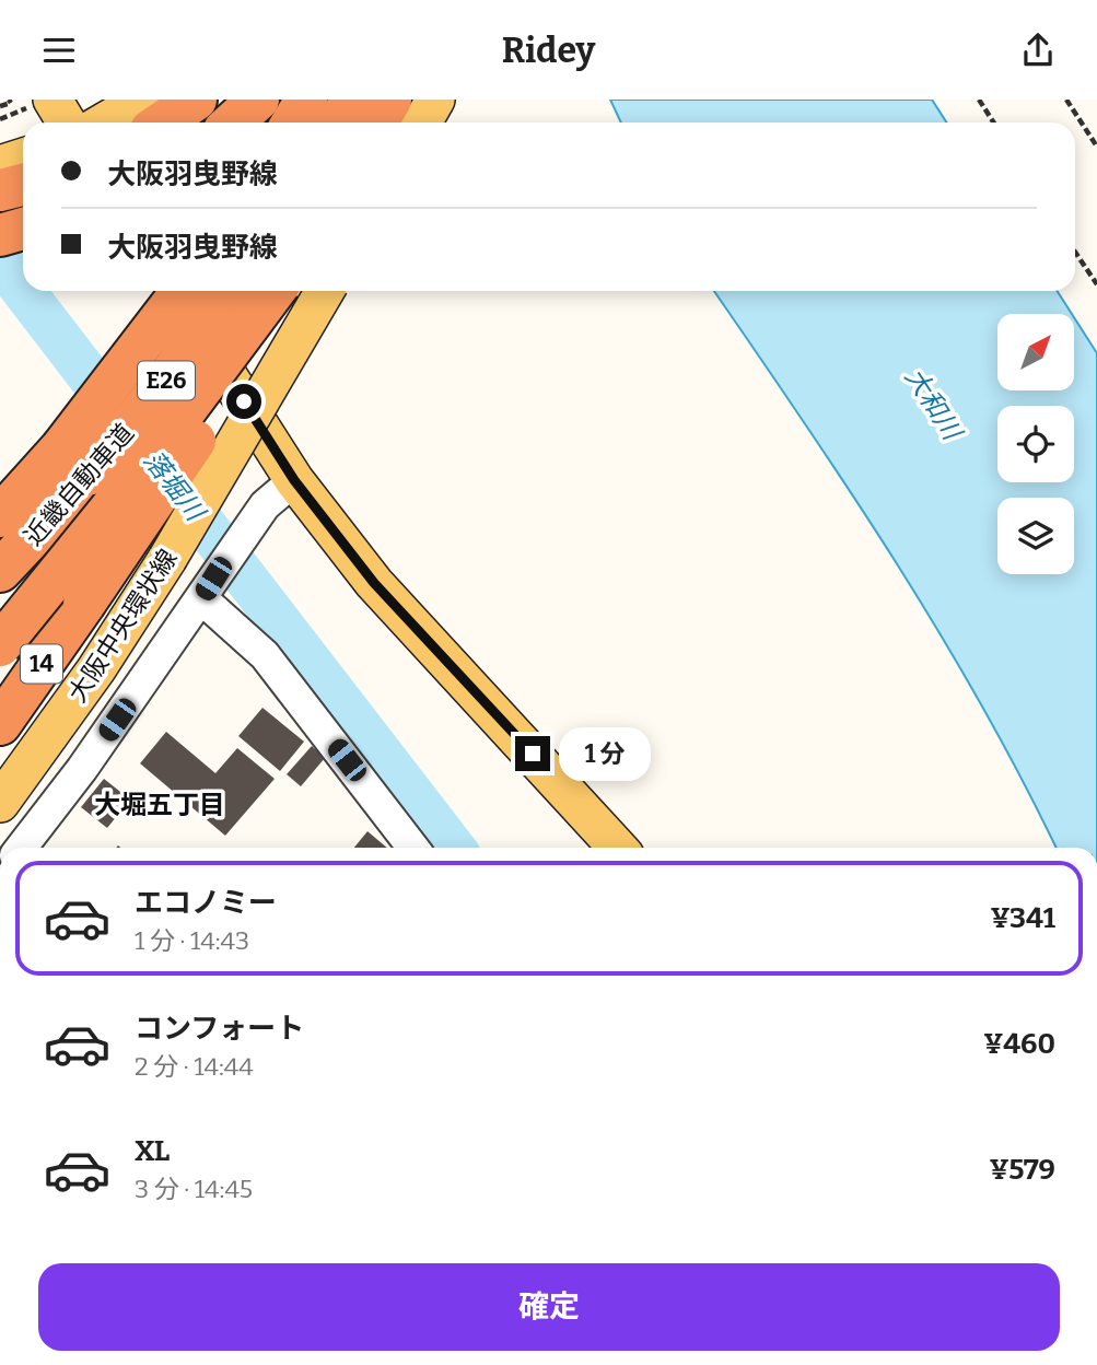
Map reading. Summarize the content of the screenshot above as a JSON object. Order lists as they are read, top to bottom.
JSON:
{
  "streets": {
    "highway": ["E26", "近畿自動車道", "14"],
    "main road": ["大阪中央環状線"]
  },
  "districts": ["大堀五丁目"],
  "water": ["大和川", "落堀川"],
  "north": "top right",
  "page": {
    "header": "Ridey",
    "banner": ["大阪羽曳野線", "大阪羽曳野線"],
    "bubble": "1 分",
    "list": [
      {
        "name": "エコノミー",
        "note": "1 分 · 14:43",
        "value": "¥341"
      },
      {
        "name": "コンフォート",
        "note": "2 分 · 14:44",
        "value": "¥460"
      },
      {
        "name": "XL",
        "note": "3 分 · 14:45",
        "value": "¥579"
      }
    ],
    "buttons": "確定"
  }
}
